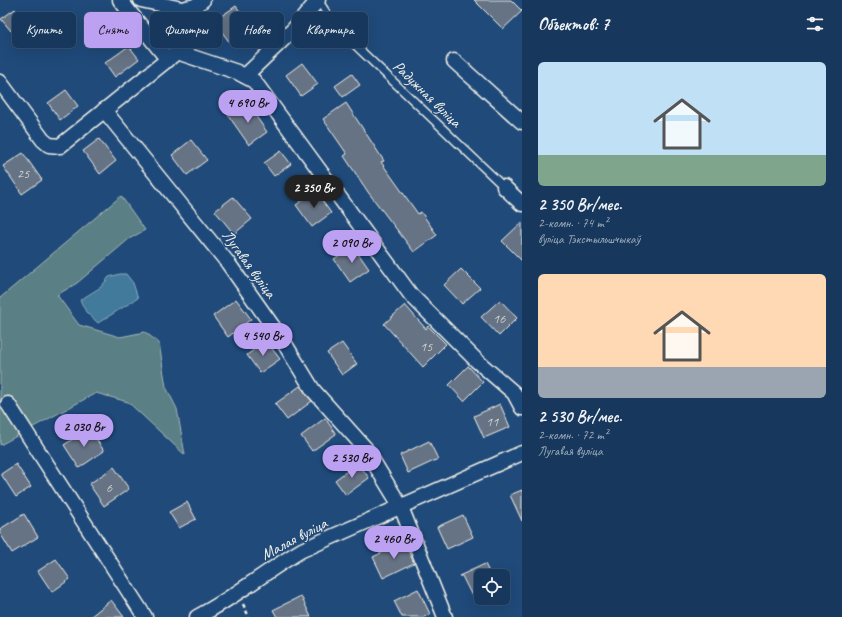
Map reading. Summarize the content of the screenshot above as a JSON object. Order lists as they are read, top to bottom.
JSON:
{
  "streets": {
    "street": ["Лугавая вуліца", "Малая вуліца"],
    "lane": ["Радужная вуліца"]
  },
  "crossings": [
    ["Лугавая вуліца", "Малая вуліца"]
  ],
  "house_numbers": [
    "25",
    "16",
    "15",
    "11",
    "6"
  ],
  "page": {
    "heading": "Объектов: 7",
    "chip": [
      "Купить",
      "Снять",
      "Фильтры",
      "Новое",
      "Квартира"
    ],
    "list": [
      {
        "name": "2 350 Br/мес.",
        "note": "2-комн. · 74 m² · вуліца Тэкстыльшчыкаў"
      },
      {
        "name": "2 530 Br/мес.",
        "note": "2-комн. · 72 m² · Лугавая вуліца"
      }
    ],
    "price": [
      "4 690 Br",
      "2 350 Br",
      "2 090 Br",
      "4 540 Br",
      "2 030 Br",
      "2 530 Br",
      "2 460 Br"
    ]
  }
}
